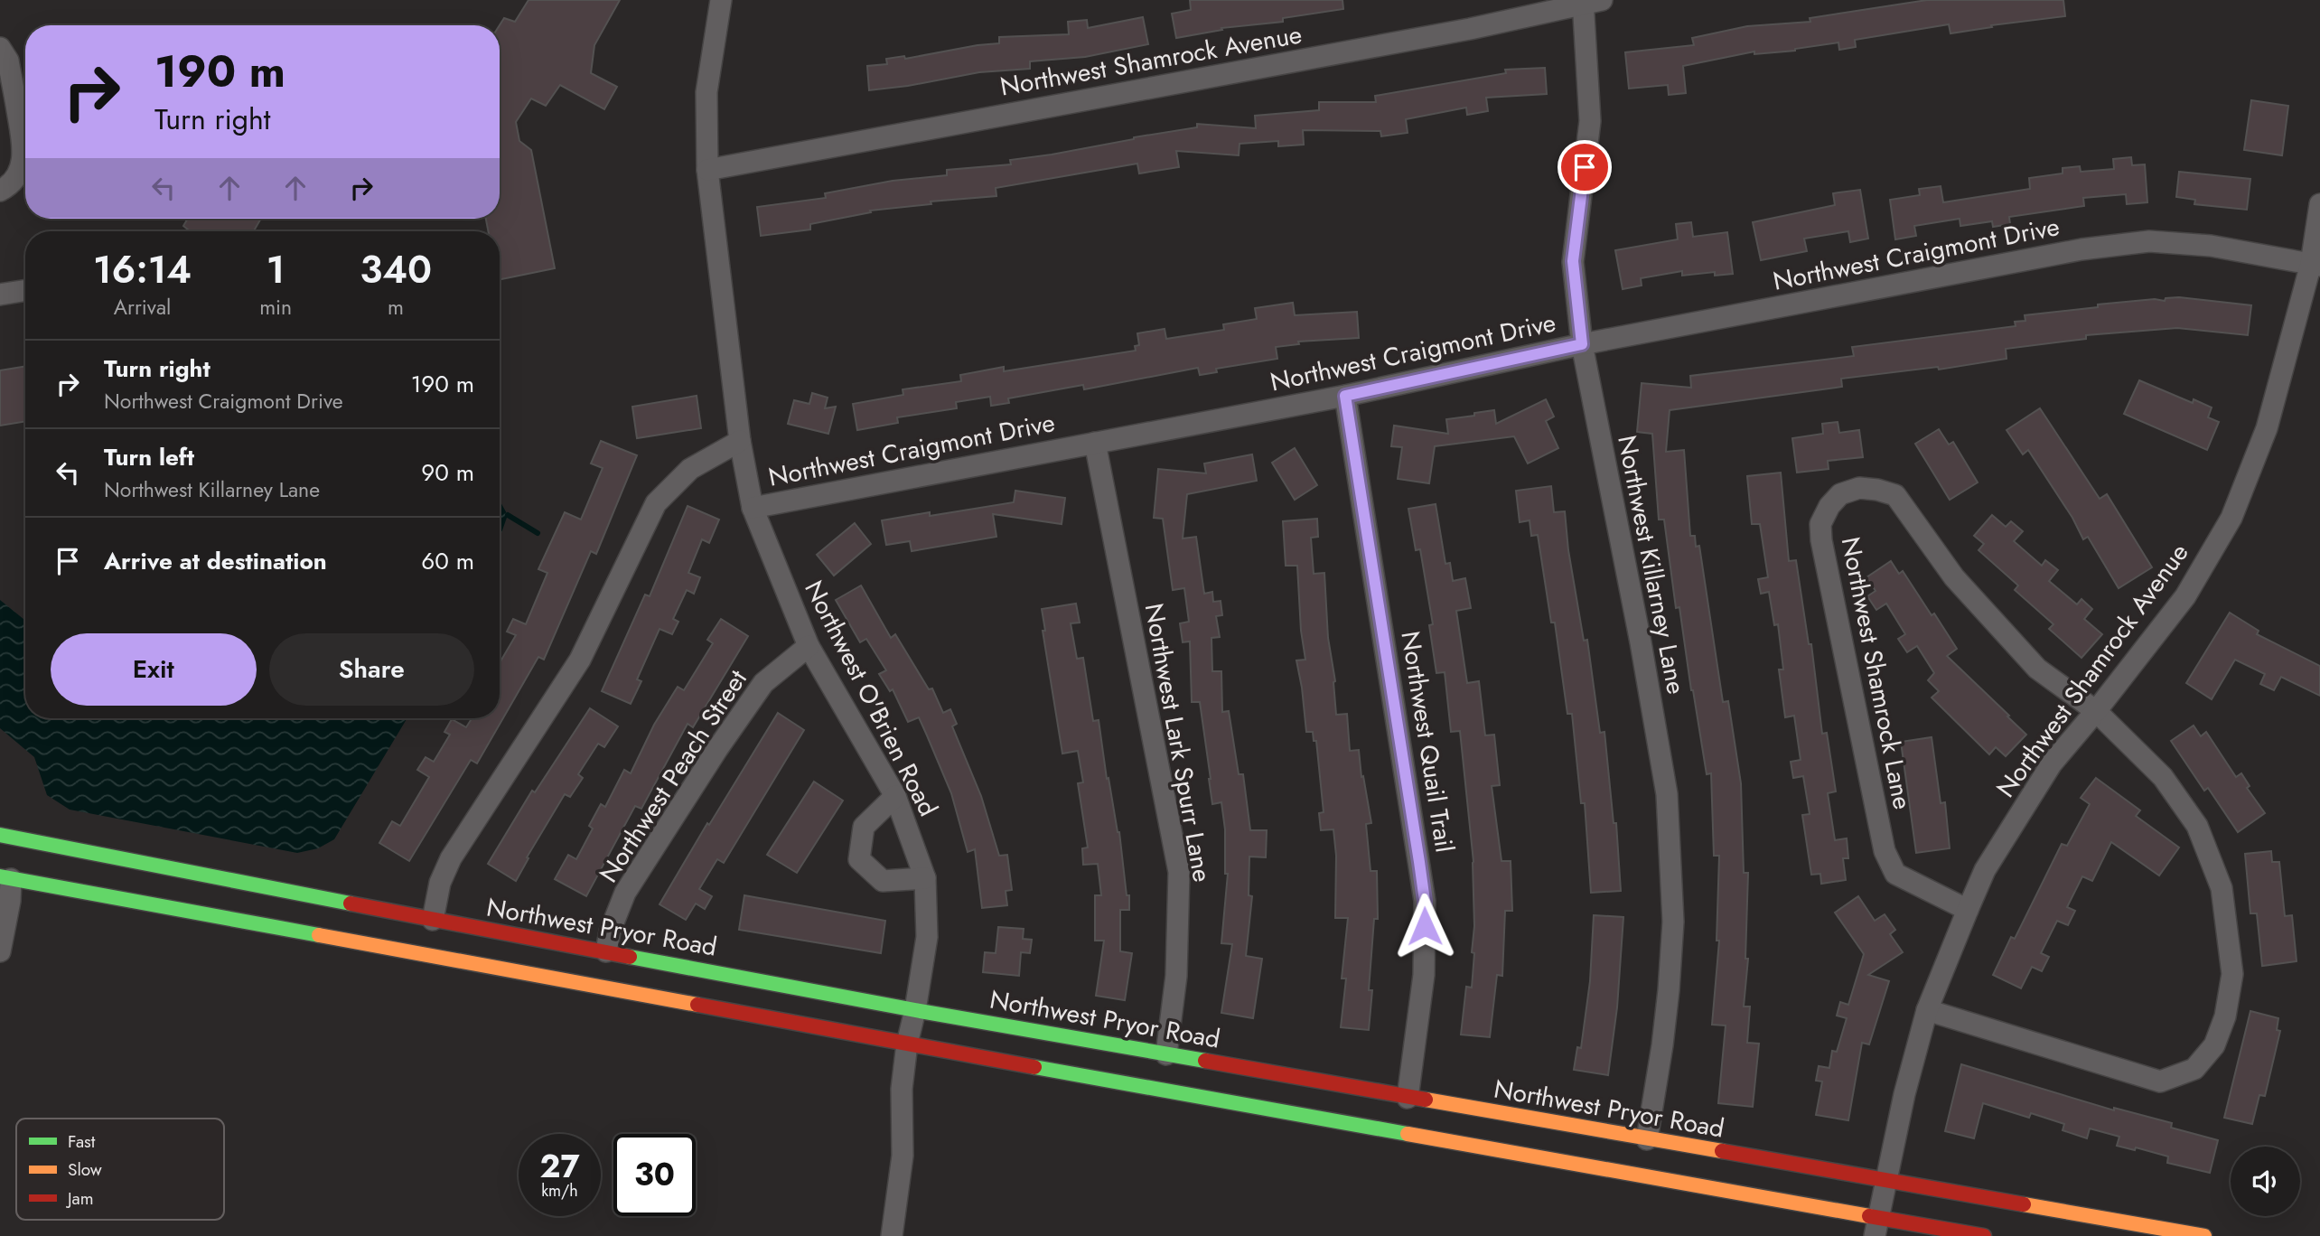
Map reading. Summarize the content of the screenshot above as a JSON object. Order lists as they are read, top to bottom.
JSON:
{
  "streets": {
    "main road": ["Northwest Pryor Road"],
    "street": [
      "Northwest Shamrock Avenue",
      "Northwest Craigmont Drive",
      "Northwest Killarney Lane",
      "Northwest Shamrock Lane",
      "Northwest O'Brien Road",
      "Northwest Quail Trail",
      "Northwest Lark Spurr Lane",
      "Northwest Peach Street"
    ]
  },
  "crossings": [
    ["Northwest Shamrock Avenue", "Northwest Craigmont Drive"],
    ["Northwest Shamrock Avenue", "Northwest Killarney Lane"],
    ["Northwest Shamrock Avenue", "Northwest Shamrock Lane"],
    ["Northwest Shamrock Avenue", "Northwest O'Brien Road"],
    ["Northwest Shamrock Avenue", "Northwest Pryor Road"],
    ["Northwest Craigmont Drive", "Northwest Killarney Lane"],
    ["Northwest Craigmont Drive", "Northwest O'Brien Road"],
    ["Northwest Craigmont Drive", "Northwest Quail Trail"],
    ["Northwest Craigmont Drive", "Northwest Lark Spurr Lane"],
    ["Northwest Killarney Lane", "Northwest Pryor Road"],
    ["Northwest O'Brien Road", "Northwest Peach Street"],
    ["Northwest O'Brien Road", "Northwest Pryor Road"],
    ["Northwest Quail Trail", "Northwest Pryor Road"],
    ["Northwest Lark Spurr Lane", "Northwest Pryor Road"],
    ["Northwest Peach Street", "Northwest Pryor Road"]
  ],
  "legend": ["Fast", "Slow", "Jam"],
  "page": {
    "turn": ["190 m", "Turn right"],
    "eta": [
      "16:14",
      "Arrival",
      "1",
      "min",
      "340",
      "m"
    ],
    "list": [
      {
        "name": "Turn right",
        "note": "Northwest Craigmont Drive",
        "value": "190 m"
      },
      {
        "name": "Turn left",
        "note": "Northwest Killarney Lane",
        "value": "90 m"
      },
      {
        "name": "Arrive at destination",
        "value": "60 m"
      }
    ],
    "buttons": ["Exit", "Share"],
    "speed": "27 km/h",
    "limit": "30"
  }
}
